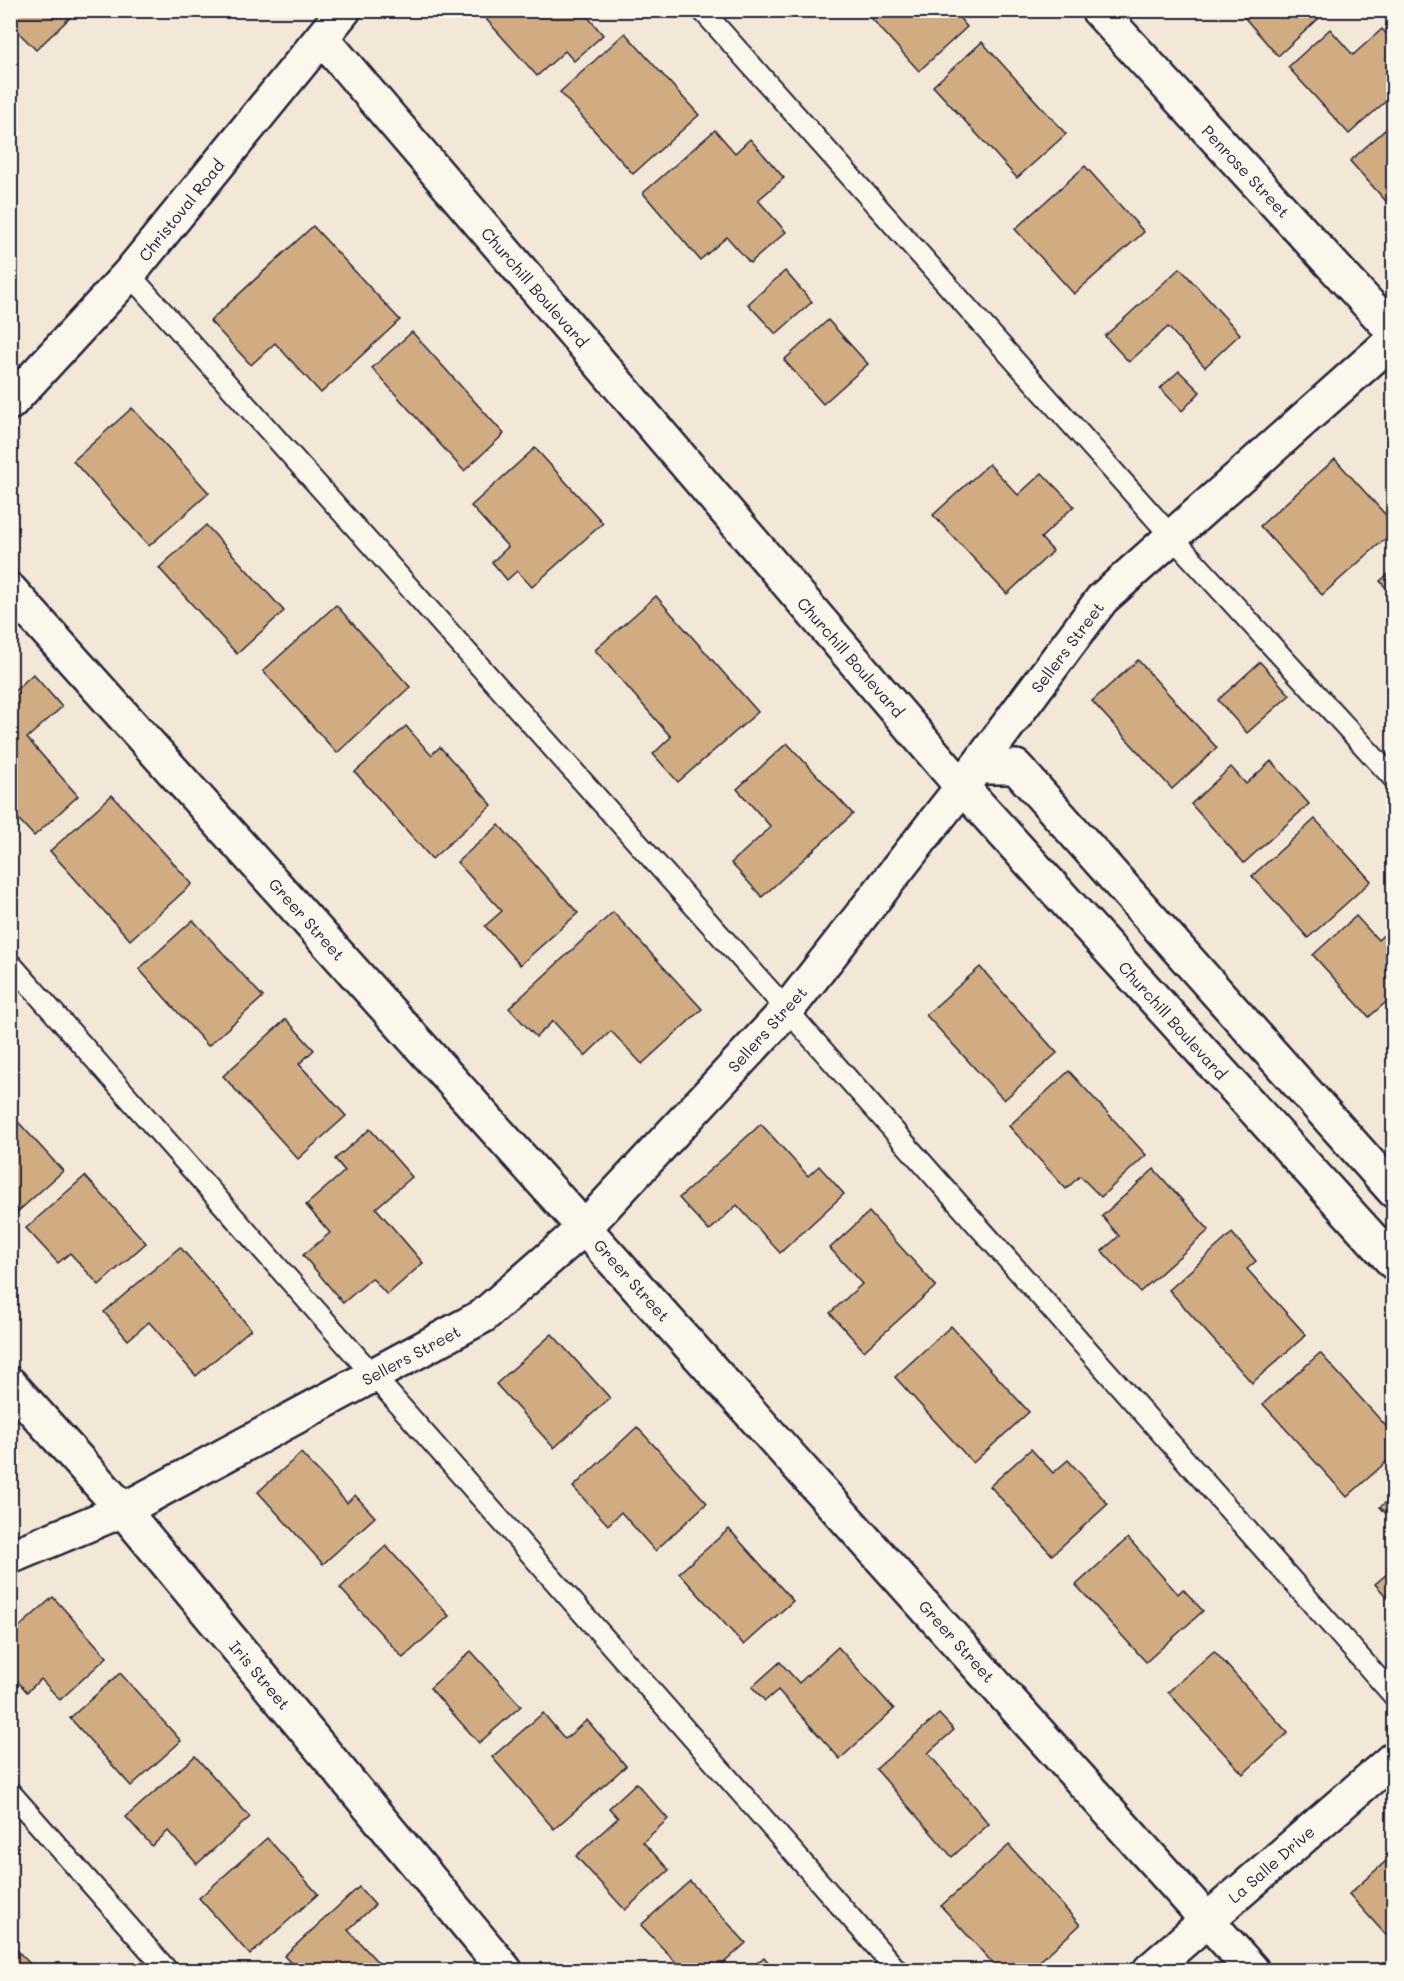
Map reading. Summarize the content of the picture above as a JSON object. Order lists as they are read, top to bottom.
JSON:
{
  "streets": {
    "street": [
      "Penrose Street",
      "Christoval Road",
      "Churchill Boulevard",
      "Sellers Street",
      "Greer Street",
      "Iris Street",
      "La Salle Drive"
    ]
  },
  "crossings": [
    ["Christoval Road", "Churchill Boulevard"],
    ["Churchill Boulevard", "Sellers Street"],
    ["Sellers Street", "Greer Street"],
    ["Sellers Street", "Iris Street"],
    ["Greer Street", "La Salle Drive"]
  ]
}
